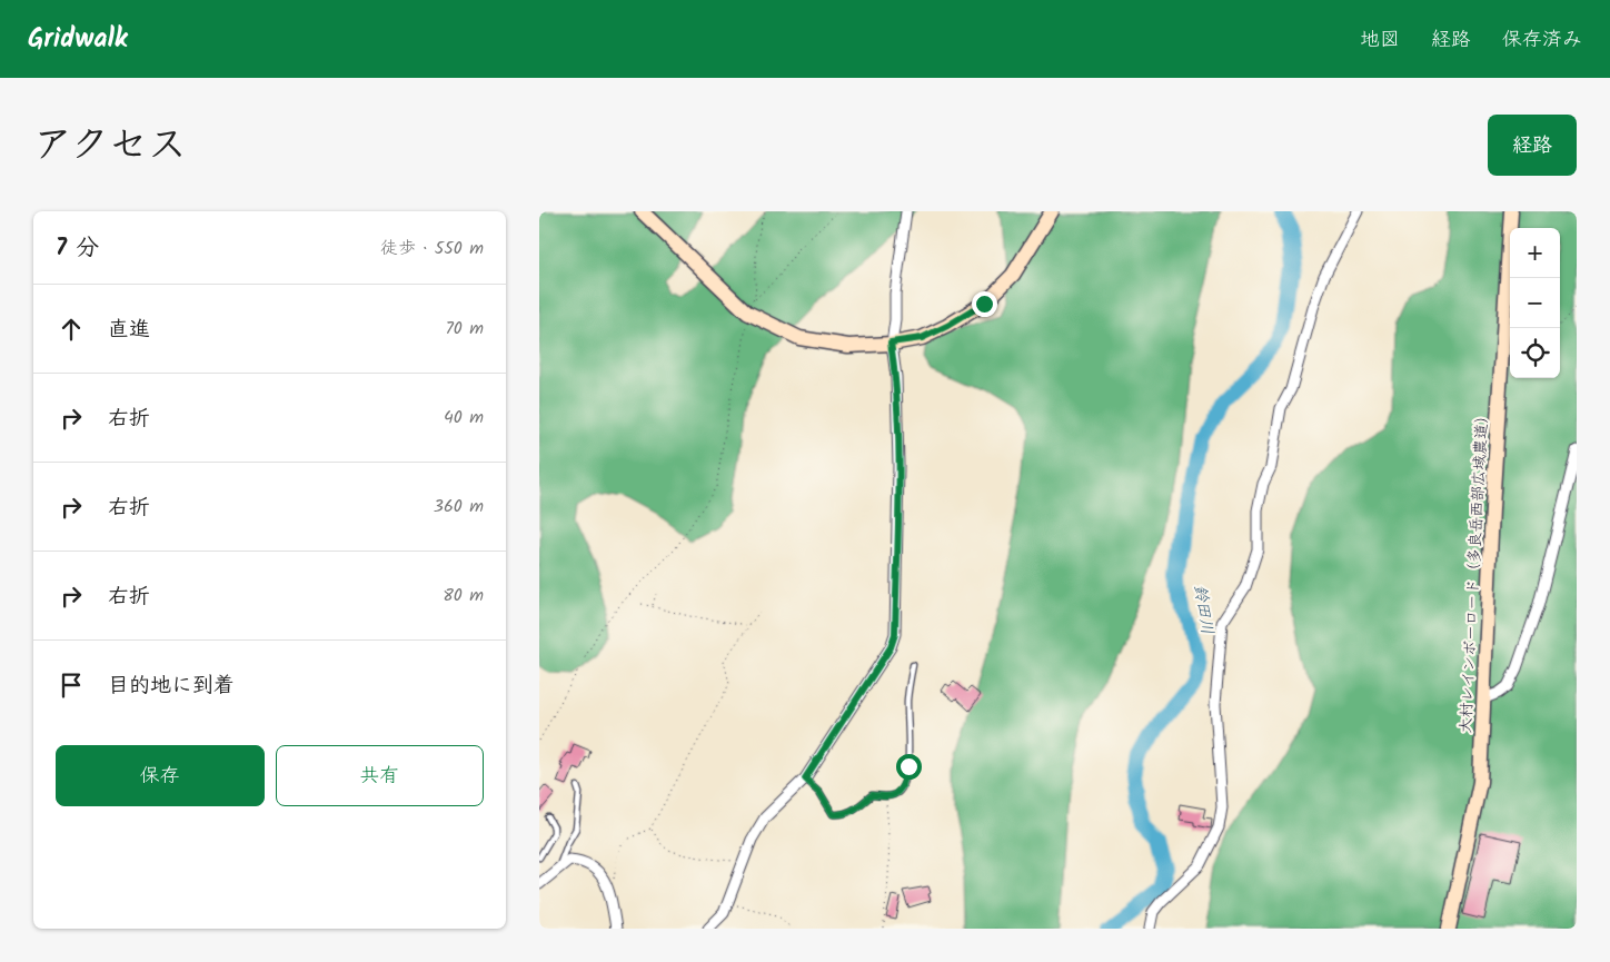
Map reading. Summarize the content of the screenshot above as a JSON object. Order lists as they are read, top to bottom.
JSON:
{
  "streets": {
    "street": ["大村レインボーロード（多良岳西部広域農道）"]
  },
  "water": ["鈴田川"],
  "page": {
    "header": "Gridwalk",
    "nav": ["地図", "経路", "保存済み"],
    "title": "アクセス",
    "buttons": [
      "経路",
      ["保存", "共有"]
    ],
    "heading": ["7 分", "徒歩 · 550 m"],
    "map_buttons": ["+", "−"],
    "list": [
      ["直進", "70 m"],
      ["右折", "40 m"],
      ["右折", "360 m"],
      ["右折", "80 m"],
      "目的地に到着"
    ]
  }
}
